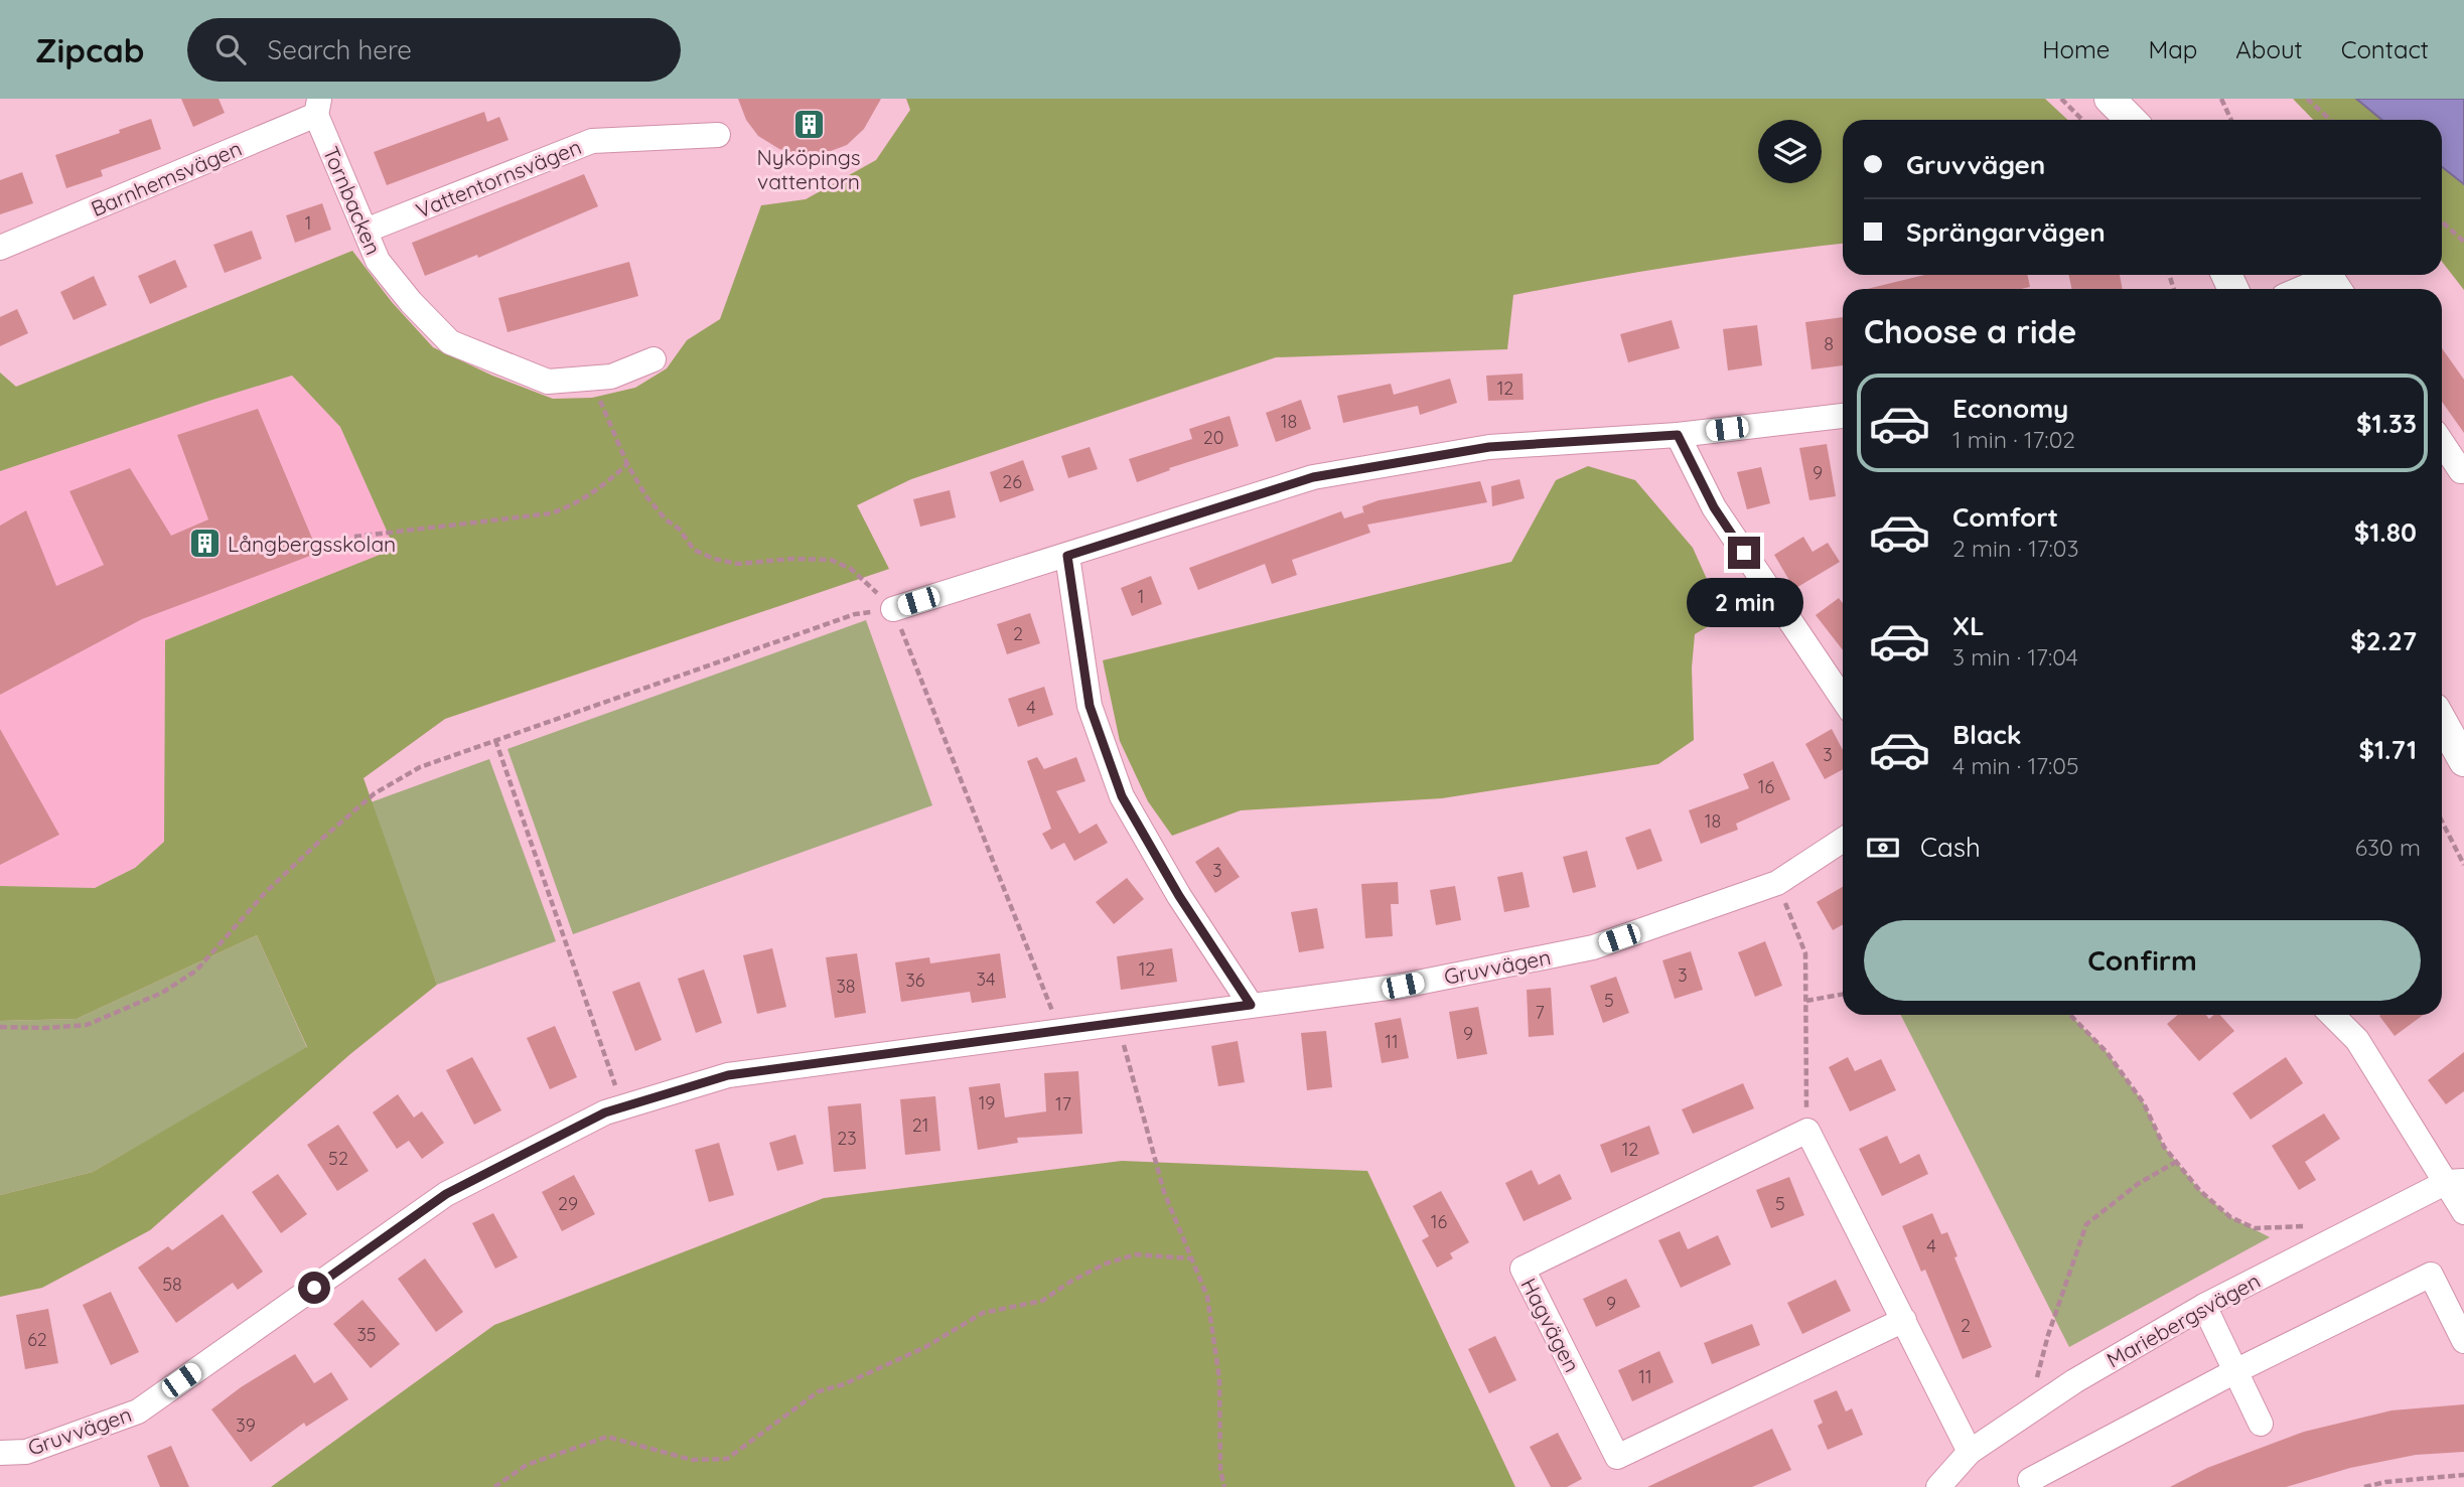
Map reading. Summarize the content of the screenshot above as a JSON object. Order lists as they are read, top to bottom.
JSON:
{
  "streets": {
    "street": [
      "Barnhemsvägen",
      "Vattentornsvägen",
      "Tornbacken",
      "Gruvvägen",
      "Mariebergsvägen",
      "Hagvägen"
    ]
  },
  "crossings": [
    ["Barnhemsvägen", "Tornbacken"],
    ["Vattentornsvägen", "Tornbacken"]
  ],
  "places": {
    "building": ["Nyköpings vattentorn", "Långbergsskolan"]
  },
  "house_numbers": [
    "1",
    "8",
    "12",
    "18",
    "20",
    "9",
    "26",
    "1",
    "2",
    "4",
    "3",
    "16",
    "18",
    "3",
    "12",
    "3",
    "34",
    "36",
    "38",
    "5",
    "7",
    "9",
    "11",
    "19",
    "17",
    "21",
    "23",
    "12",
    "52",
    "29",
    "5",
    "16",
    "4",
    "58",
    "9",
    "2",
    "35",
    "62",
    "11",
    "39"
  ],
  "page": {
    "header": "Zipcab",
    "search": "Search here",
    "nav": [
      "Home",
      "Map",
      "About",
      "Contact"
    ],
    "banner": ["Gruvvägen", "Sprängarvägen"],
    "heading": "Choose a ride",
    "list": [
      {
        "name": "Economy",
        "note": "1 min · 17:02",
        "value": "$1.33"
      },
      {
        "name": "Comfort",
        "note": "2 min · 17:03",
        "value": "$1.80"
      },
      {
        "name": "XL",
        "note": "3 min · 17:04",
        "value": "$2.27"
      },
      {
        "name": "Black",
        "note": "4 min · 17:05",
        "value": "$1.71"
      }
    ],
    "bubble": "2 min",
    "pay": ["Cash", "630 m"],
    "buttons": "Confirm"
  }
}
